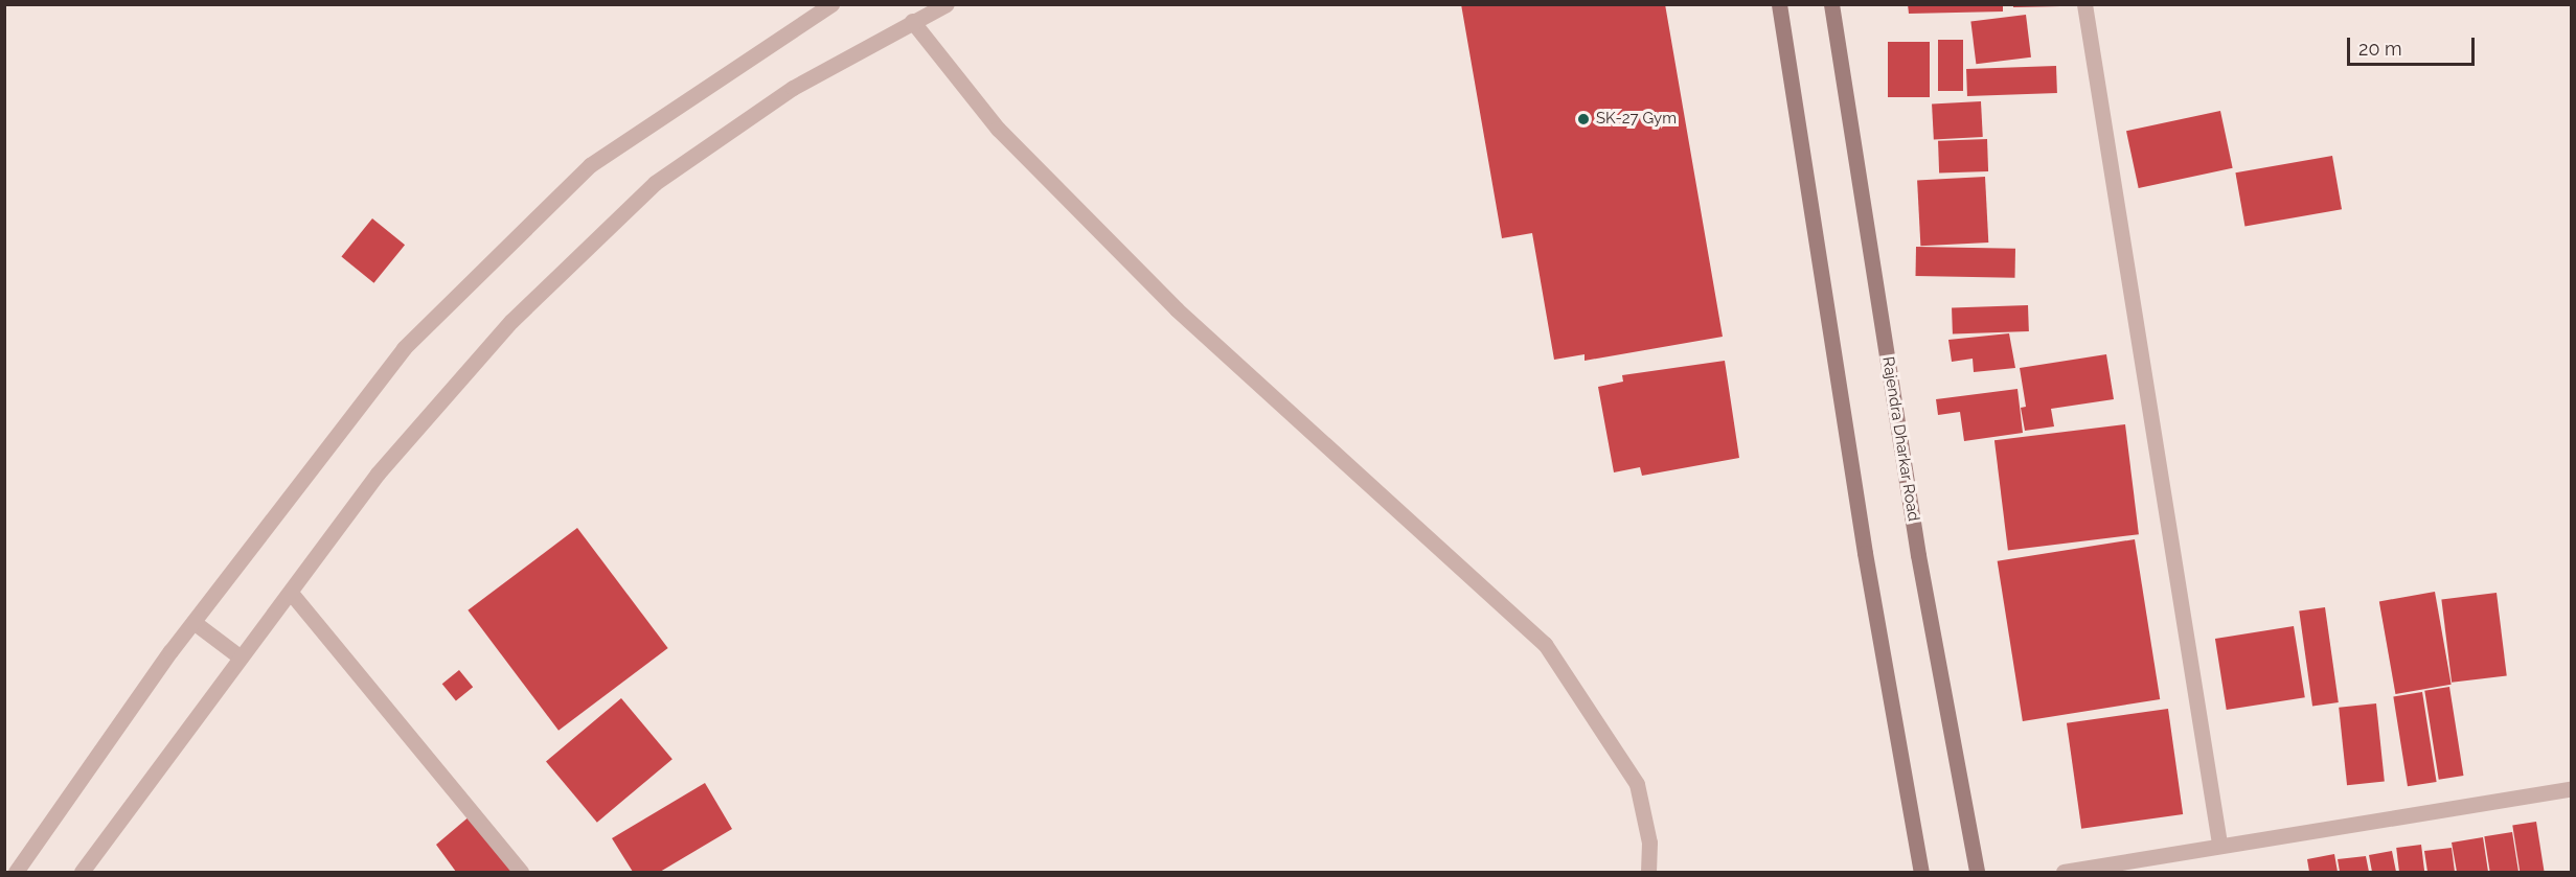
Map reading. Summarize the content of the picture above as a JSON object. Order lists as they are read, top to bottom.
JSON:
{
  "streets": {
    "main road": ["Rajendra Dharkar Road"]
  },
  "places": ["SK-27 Gym"],
  "scale_bar": "20 m"
}
